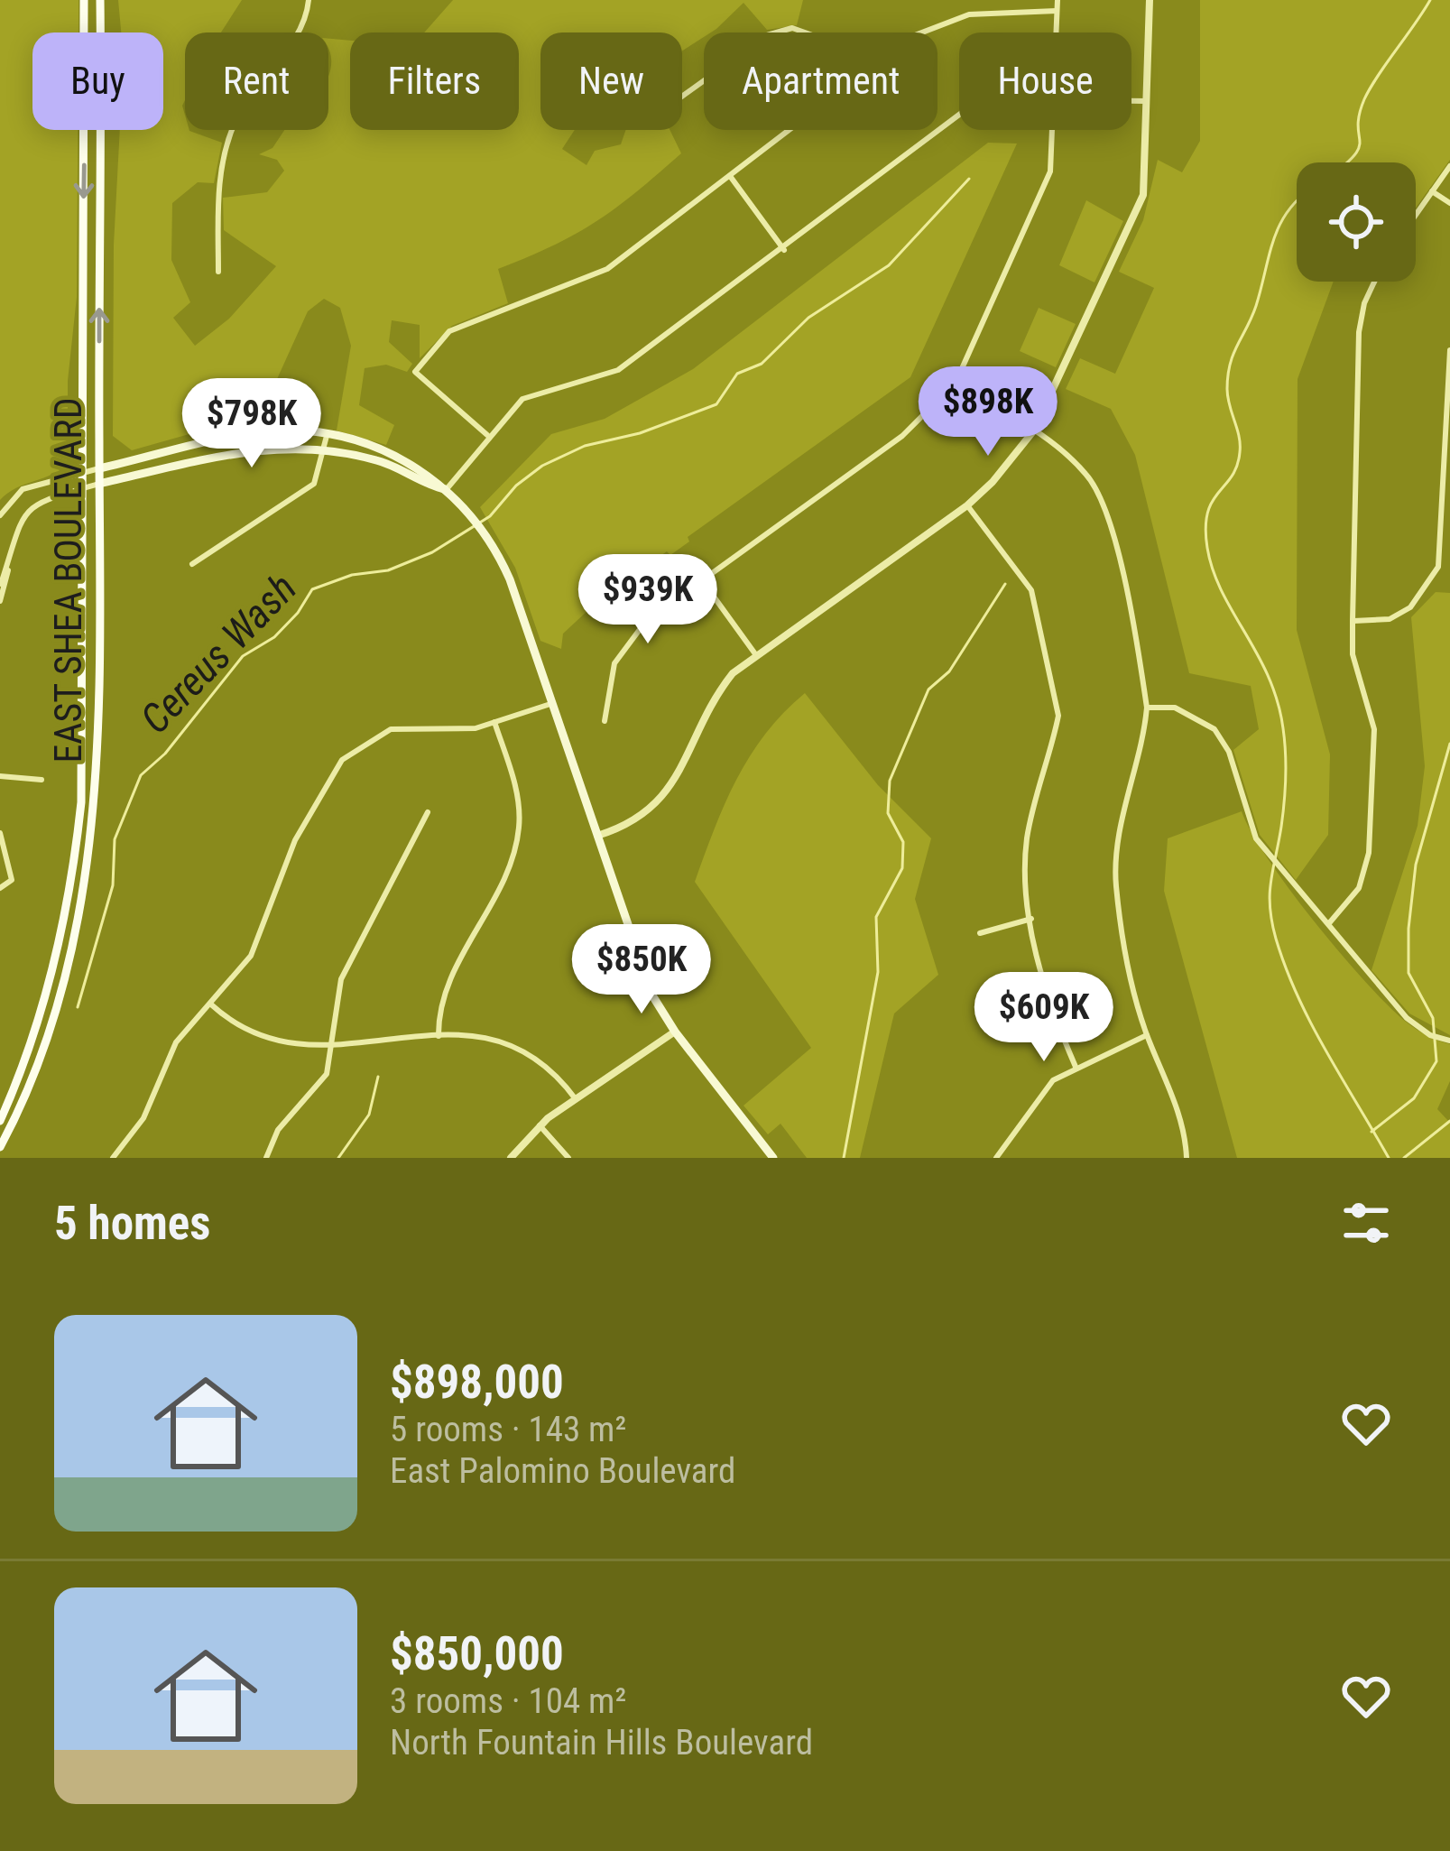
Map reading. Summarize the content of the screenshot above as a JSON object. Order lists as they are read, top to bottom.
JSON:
{
  "streets": {
    "main road": ["EAST SHEA BOULEVARD"]
  },
  "water": ["Cereus Wash"],
  "page": {
    "chip": [
      "Buy",
      "Rent",
      "Filters",
      "New",
      "Apartment",
      "House"
    ],
    "price": [
      "$898K",
      "$798K",
      "$939K",
      "$850K",
      "$609K"
    ],
    "heading": "5 homes",
    "list": [
      {
        "name": "$898,000",
        "note": "5 rooms · 143 m² · East Palomino Boulevard"
      },
      {
        "name": "$850,000",
        "note": "3 rooms · 104 m² · North Fountain Hills Boulevard"
      }
    ]
  }
}
